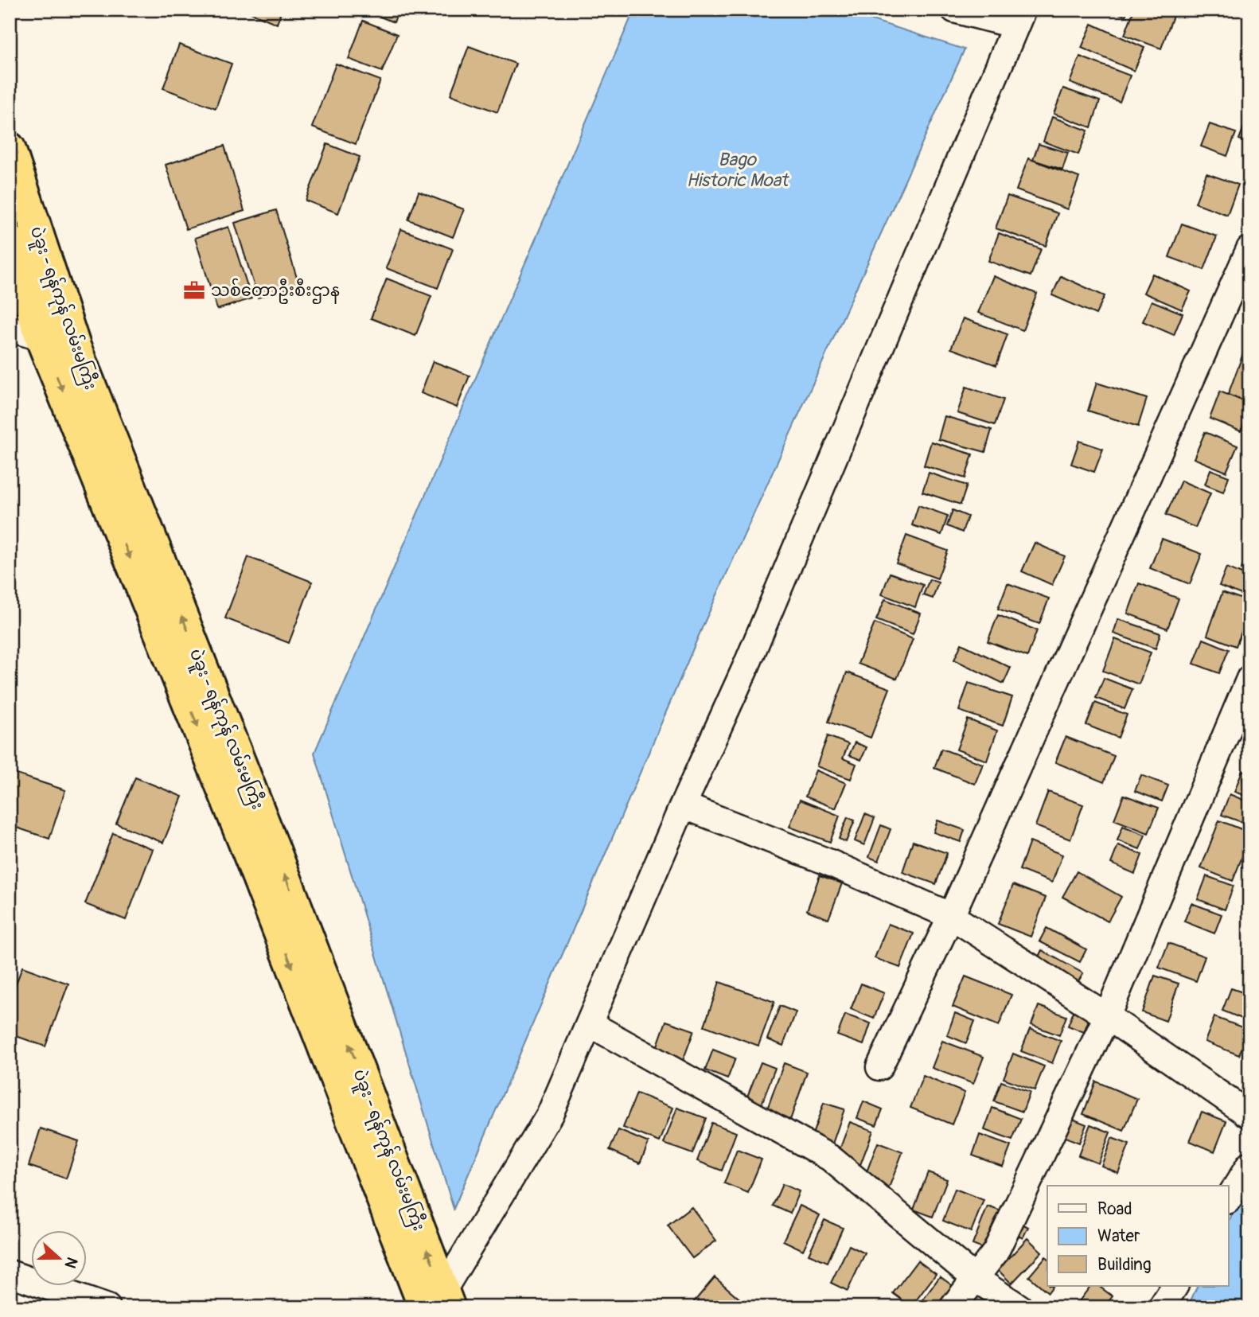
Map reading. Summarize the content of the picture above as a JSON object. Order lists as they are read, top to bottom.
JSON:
{
  "streets": {
    "highway": ["ပဲခူး - ရန်ကုန် လမ်းမကြီး"]
  },
  "water": ["Bago Historic Moat"],
  "places": {
    "office": ["သစ်တောဦးစီးဌာန"]
  },
  "legend": ["Road", "Water", "Building"],
  "north": "right"
}
